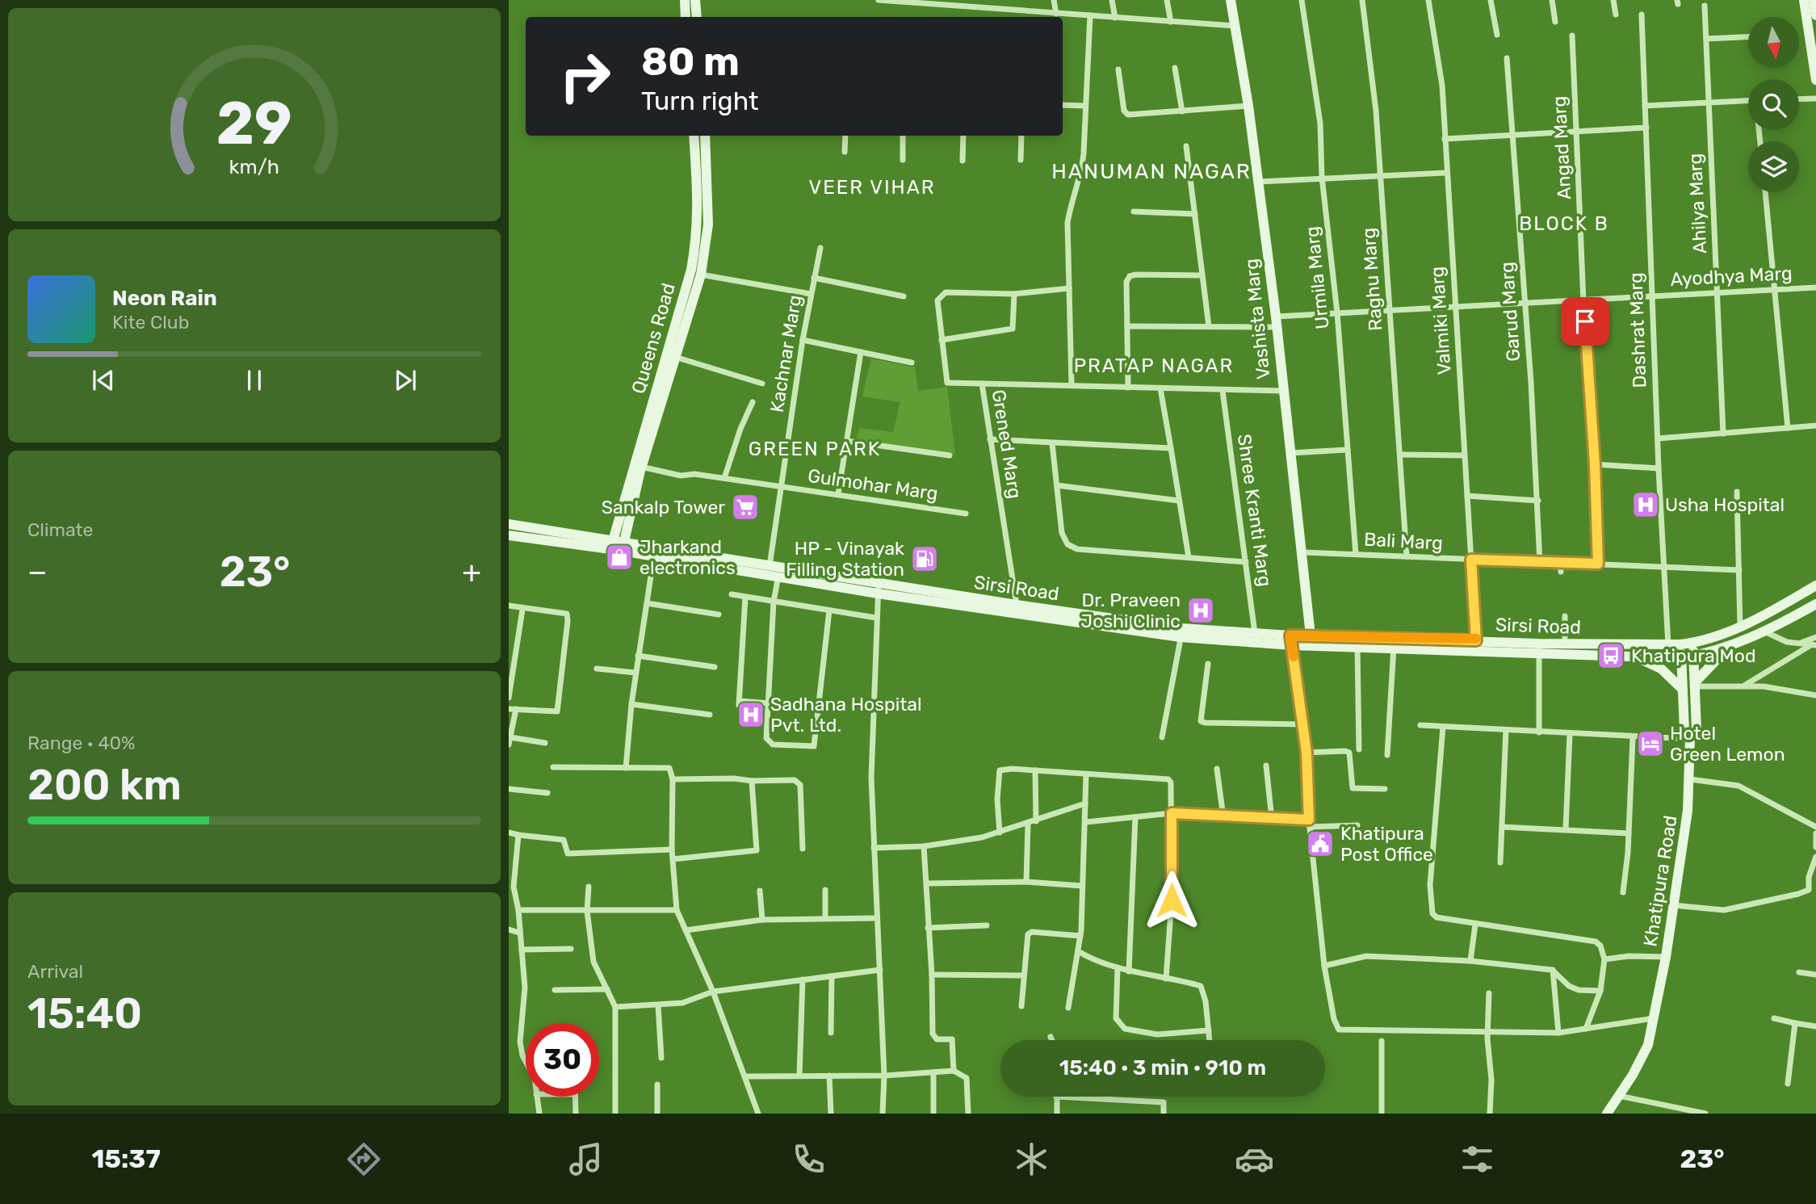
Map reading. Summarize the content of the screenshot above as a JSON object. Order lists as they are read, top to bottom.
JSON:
{
  "streets": {
    "street": [
      "Angad Marg",
      "Ahilya Marg",
      "Ayodhya Marg",
      "Urmila Marg",
      "Raghu Marg",
      "Garud Marg",
      "Vashista Marg",
      "Valmiki Marg",
      "Dashrat Marg",
      "Queens Road",
      "Kachnar Marg",
      "Grened Marg",
      "Gulmohar Marg",
      "Shree Kranti Marg",
      "Bali Marg",
      "Sirsi Road",
      "Khatipura Road"
    ]
  },
  "crossings": [
    ["Angad Marg", "Ayodhya Marg"],
    ["Angad Marg", "Bali Marg"],
    ["Ahilya Marg", "Ayodhya Marg"],
    ["Ayodhya Marg", "Urmila Marg"],
    ["Ayodhya Marg", "Raghu Marg"],
    ["Ayodhya Marg", "Garud Marg"],
    ["Ayodhya Marg", "Vashista Marg"],
    ["Ayodhya Marg", "Valmiki Marg"],
    ["Ayodhya Marg", "Dashrat Marg"],
    ["Urmila Marg", "Bali Marg"],
    ["Raghu Marg", "Bali Marg"],
    ["Garud Marg", "Bali Marg"],
    ["Vashista Marg", "Grened Marg"],
    ["Vashista Marg", "Bali Marg"],
    ["Vashista Marg", "Sirsi Road"],
    ["Valmiki Marg", "Bali Marg"],
    ["Valmiki Marg", "Sirsi Road"],
    ["Dashrat Marg", "Bali Marg"],
    ["Dashrat Marg", "Sirsi Road"],
    ["Queens Road", "Gulmohar Marg"],
    ["Queens Road", "Sirsi Road"],
    ["Kachnar Marg", "Gulmohar Marg"],
    ["Kachnar Marg", "Sirsi Road"],
    ["Grened Marg", "Shree Kranti Marg"],
    ["Grened Marg", "Sirsi Road"],
    ["Shree Kranti Marg", "Sirsi Road"],
    ["Sirsi Road", "Khatipura Road"]
  ],
  "districts": [
    "HANUMAN NAGAR",
    "VEER VIHAR",
    "BLOCK B",
    "PRATAP NAGAR",
    "GREEN PARK"
  ],
  "places": {
    "hospital": ["Usha Hospital", "Dr. Praveen Joshi Clinic", "Sadhana Hospital Pvt. Ltd."],
    "supermarket": ["Sankalp Tower"],
    "shop": ["Jharkand electronics"],
    "fuel station": ["HP - Vinayak Filling Station"],
    "bus stop": ["Khatipura Mod"],
    "hotel": ["Hotel Green Lemon"],
    "public building": ["Khatipura Post Office"]
  },
  "north": "bottom",
  "page": {
    "turn": ["80 m", "Turn right"],
    "song": ["Neon Rain", "Kite Club"],
    "tile": [
      "Climate",
      ["Range · 40%", "200 km"],
      ["Arrival", "15:40"]
    ],
    "heat": ["−", "23°", "+"],
    "limit": "30",
    "trip": "15:40 · 3 min · 910 m",
    "tabs": ["15:37", "23°"],
    "gauge": ["29", "km/h"]
  }
}
